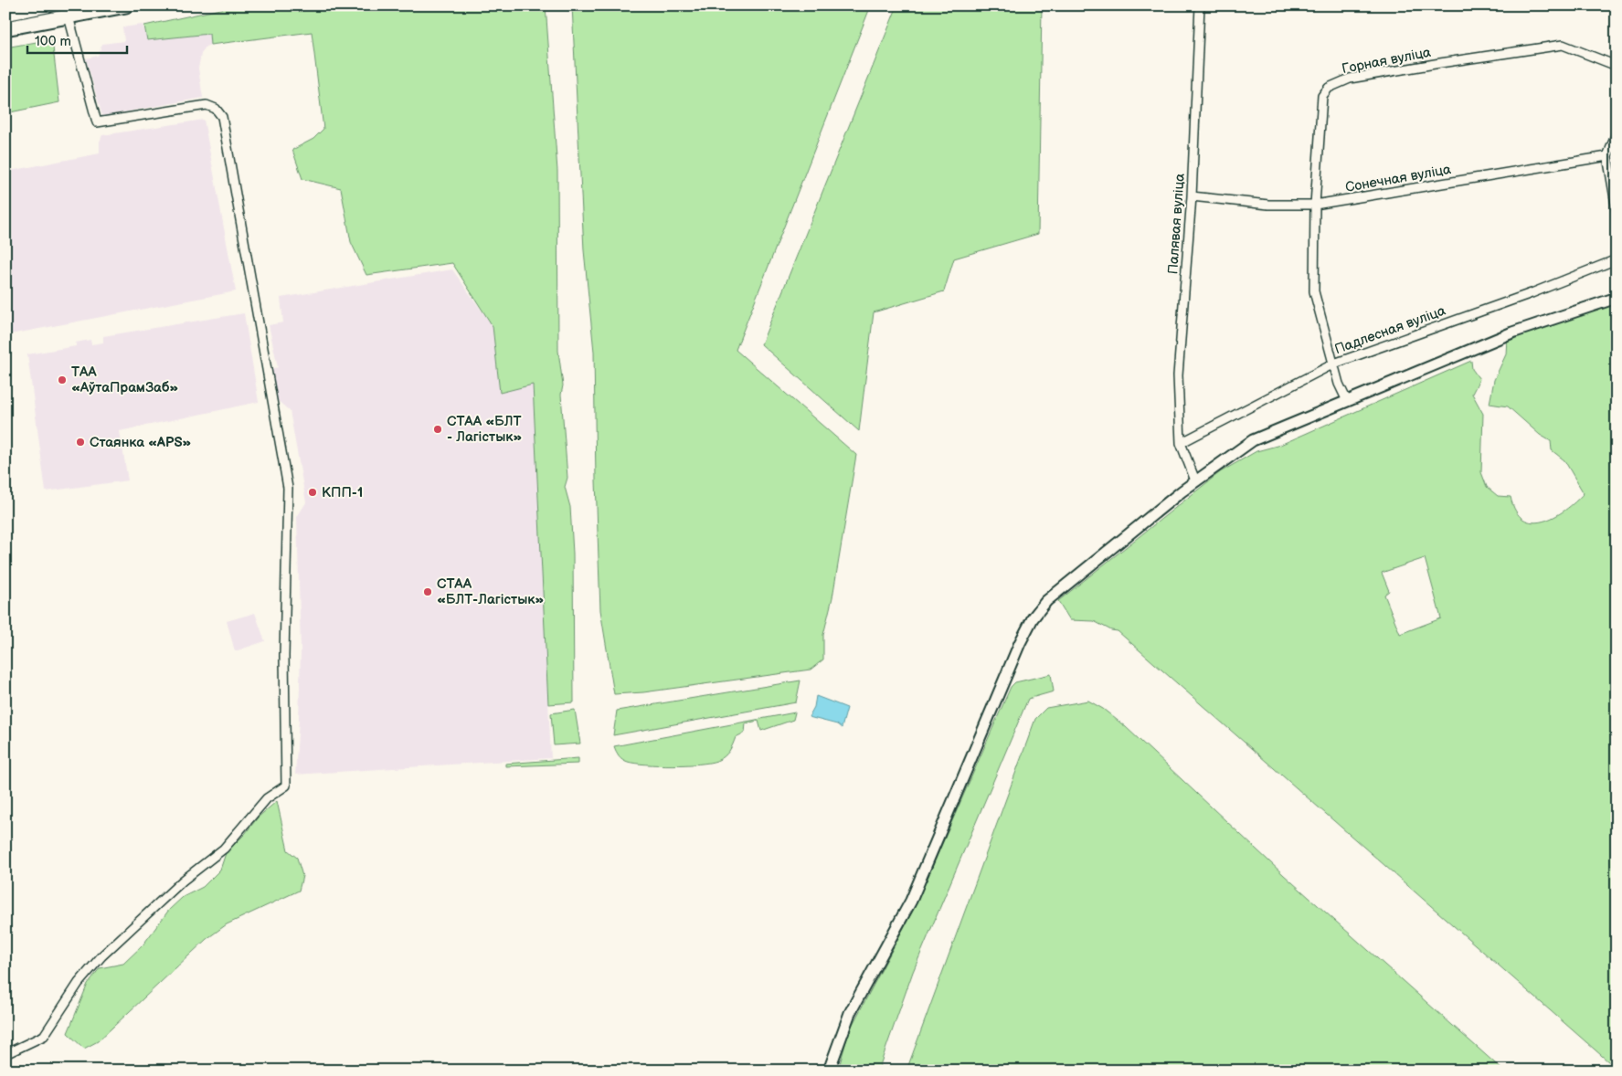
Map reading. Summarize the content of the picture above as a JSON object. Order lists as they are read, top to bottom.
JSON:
{
  "streets": {
    "street": [
      "Горная вуліца",
      "Сонечная вуліца",
      "Палявая вуліца",
      "Падлесная вуліца"
    ]
  },
  "crossings": [
    ["Горная вуліца", "Сонечная вуліца"],
    ["Горная вуліца", "Падлесная вуліца"],
    ["Сонечная вуліца", "Палявая вуліца"],
    ["Палявая вуліца", "Падлесная вуліца"]
  ],
  "places": [
    "ТАА «АўтаПрамЗаб»",
    "СТАА «БЛТ - Лагістык»",
    "Стаянка «APS»",
    "КПП-1",
    "СТАА «БЛТ-Лагістык»"
  ],
  "scale_bar": "100 m"
}
